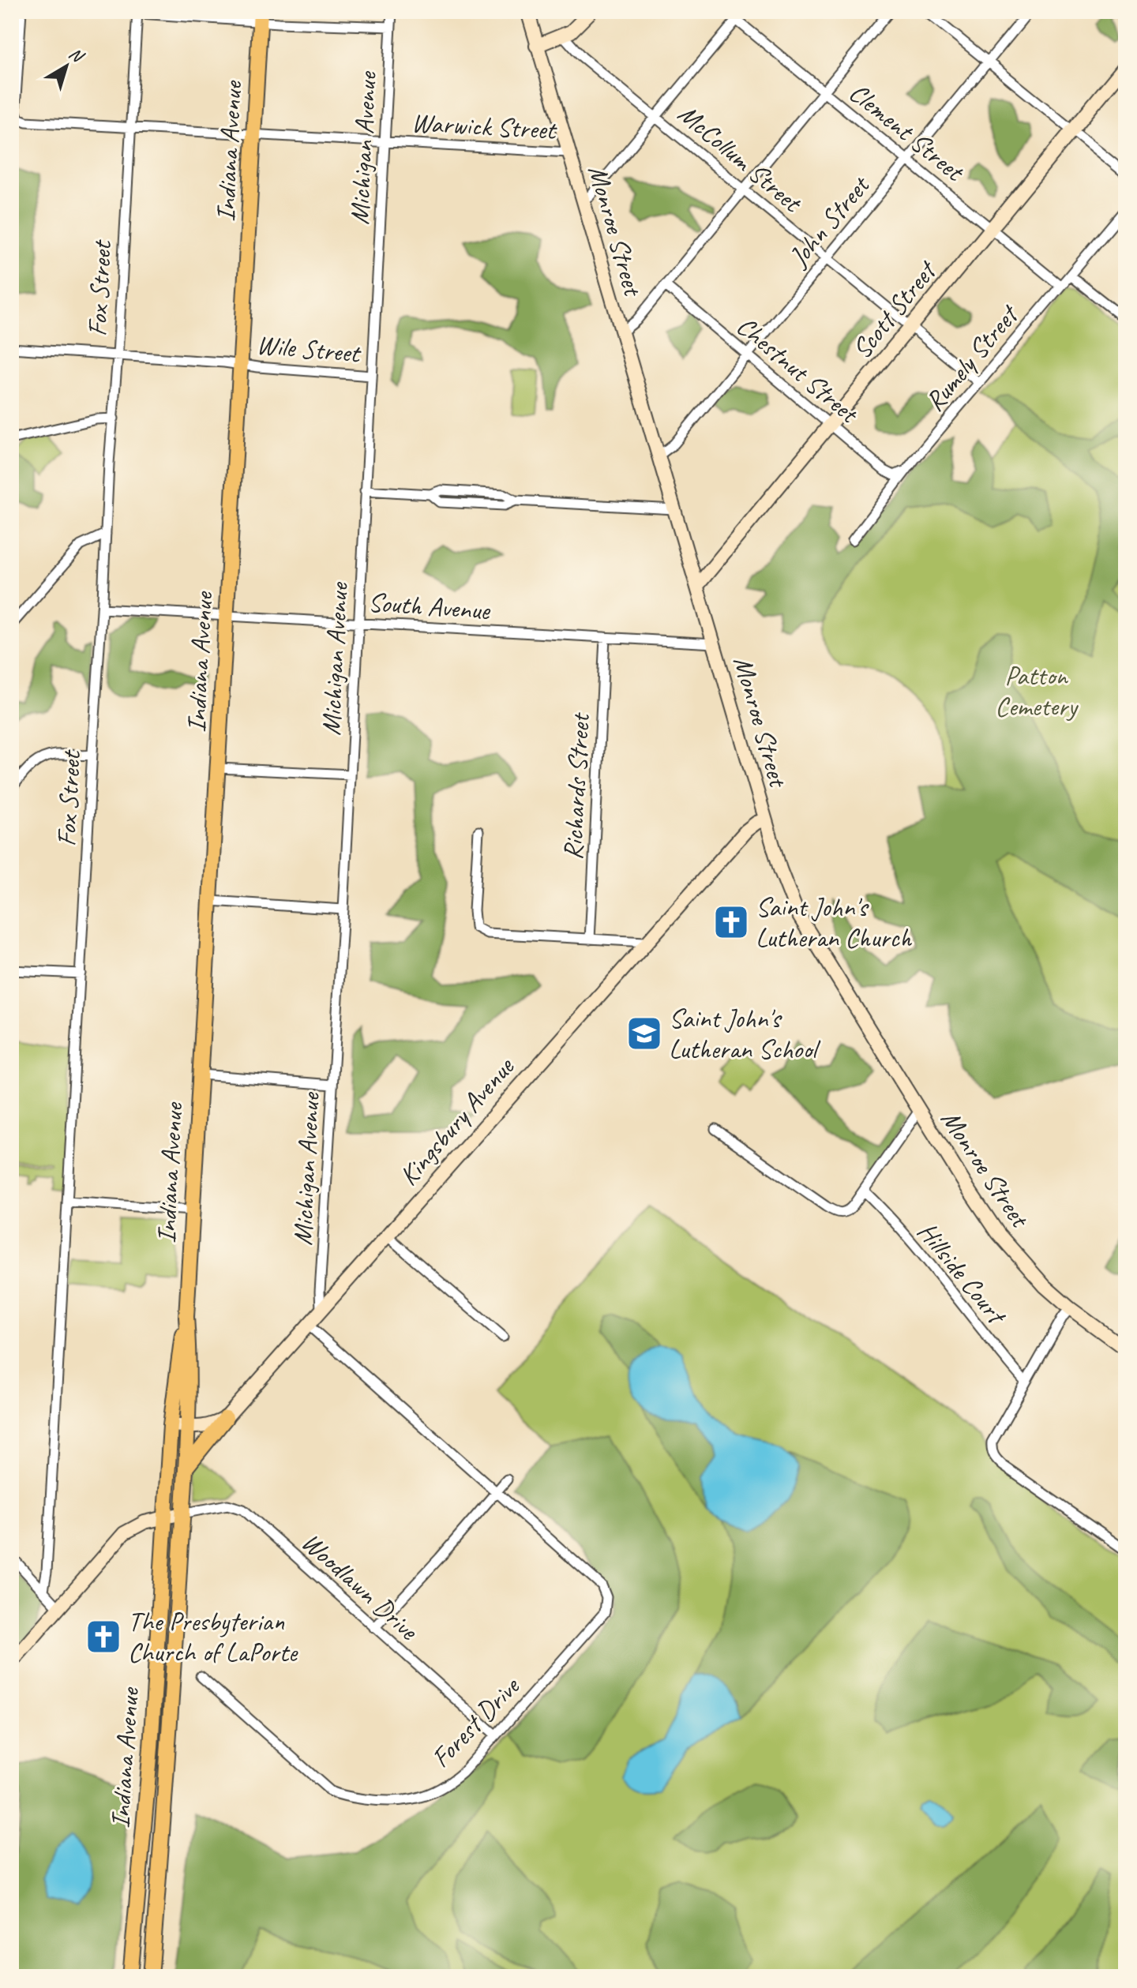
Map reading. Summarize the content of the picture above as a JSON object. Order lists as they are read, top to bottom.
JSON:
{
  "streets": {
    "main road": ["Indiana Avenue"],
    "street": [
      "Warwick Street",
      "Clement Street",
      "Michigan Avenue",
      "McCollum Street",
      "John Street",
      "Monroe Street",
      "Fox Street",
      "Scott Street",
      "Wile Street",
      "Rumely Street",
      "Chestnut Street",
      "South Avenue",
      "Richards Street",
      "Kingsbury Avenue",
      "Hillside Court",
      "Woodlawn Drive",
      "Forest Drive"
    ]
  },
  "crossings": [
    ["Warwick Street", "Michigan Avenue"],
    ["Warwick Street", "Indiana Avenue"],
    ["Warwick Street", "Monroe Street"],
    ["Warwick Street", "Fox Street"],
    ["Clement Street", "John Street"],
    ["Clement Street", "Scott Street"],
    ["Clement Street", "Rumely Street"],
    ["Michigan Avenue", "Wile Street"],
    ["Michigan Avenue", "South Avenue"],
    ["Michigan Avenue", "Kingsbury Avenue"],
    ["Indiana Avenue", "Wile Street"],
    ["Indiana Avenue", "South Avenue"],
    ["Indiana Avenue", "Woodlawn Drive"],
    ["McCollum Street", "John Street"],
    ["McCollum Street", "Scott Street"],
    ["McCollum Street", "Rumely Street"],
    ["John Street", "Monroe Street"],
    ["John Street", "Chestnut Street"],
    ["Monroe Street", "Scott Street"],
    ["Monroe Street", "South Avenue"],
    ["Monroe Street", "Kingsbury Avenue"],
    ["Fox Street", "Wile Street"],
    ["Fox Street", "South Avenue"],
    ["Scott Street", "Chestnut Street"],
    ["Rumely Street", "Chestnut Street"],
    ["South Avenue", "Richards Street"],
    ["Woodlawn Drive", "Forest Drive"]
  ],
  "parks": ["Patton Cemetery"],
  "places": {
    "church": ["Saint John's Lutheran Church", "The Presbyterian Church of LaPorte"],
    "school or university": ["Saint John's Lutheran School"]
  },
  "north": "top right"
}
